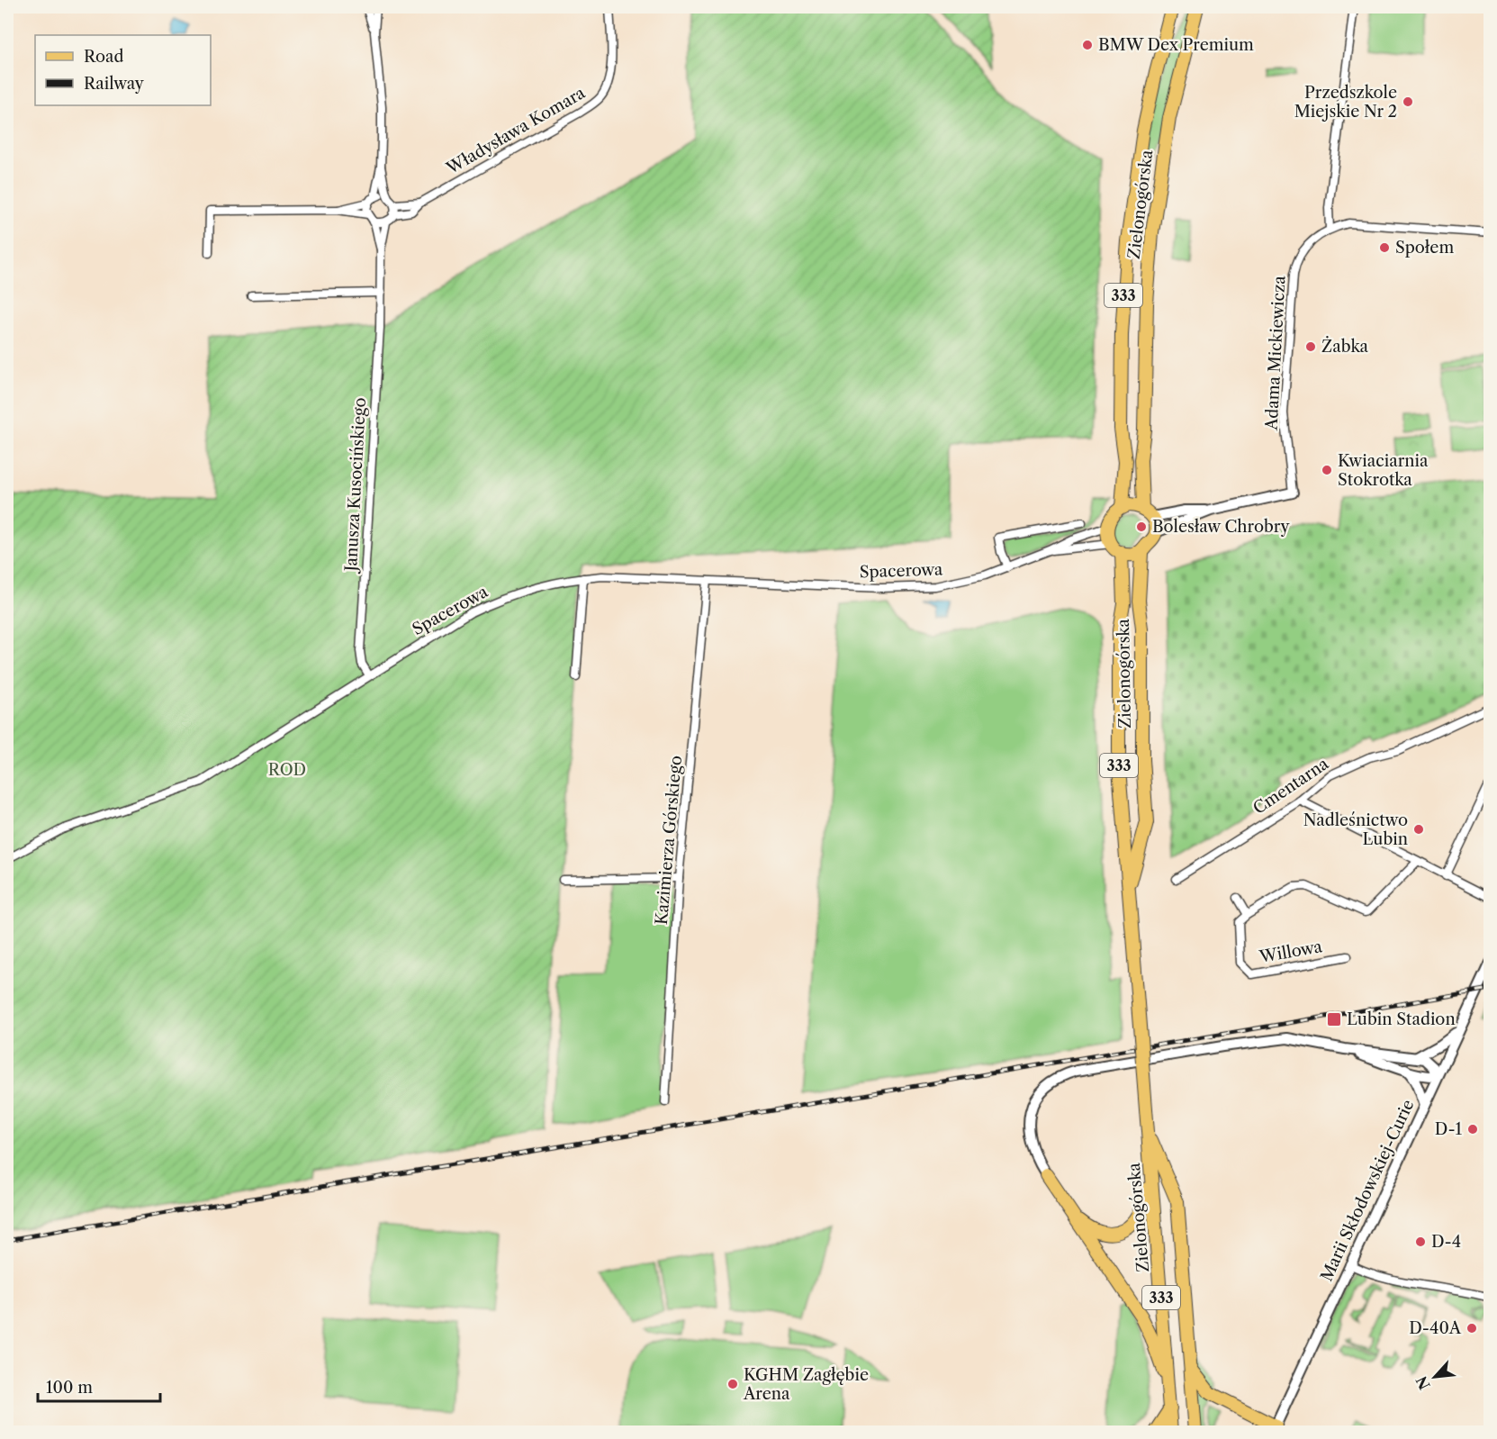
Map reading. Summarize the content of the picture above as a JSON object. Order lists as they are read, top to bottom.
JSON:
{
  "streets": {
    "main road": ["Zielonogórska", "333"],
    "street": [
      "Władysława Komara",
      "Adama Mickiewicza",
      "Janusza Kusocińskiego",
      "Spacerowa",
      "Cmentarna",
      "Kazimierza Górskiego",
      "Willowa",
      "Marii Skłodowskiej-Curie"
    ]
  },
  "crossings": [
    ["Zielonogórska", "Spacerowa"],
    ["Janusza Kusocińskiego", "Spacerowa"],
    ["Spacerowa", "Kazimierza Górskiego"]
  ],
  "parks": ["ROD"],
  "places": {
    "other": [
      "BMW Dex Premium",
      "Przedszkole Miejskie Nr 2",
      "Społem",
      "Żabka",
      "Kwiaciarnia Stokrotka",
      "Bolesław Chrobry",
      "Nadleśnictwo Lubin",
      "D-1",
      "D-4",
      "D-40A",
      "KGHM Zagłębie Arena"
    ],
    "transit": ["Lubin Stadion"]
  },
  "legend": ["Road", "Railway"],
  "scale_bar": "100 m",
  "north": "bottom left"
}
